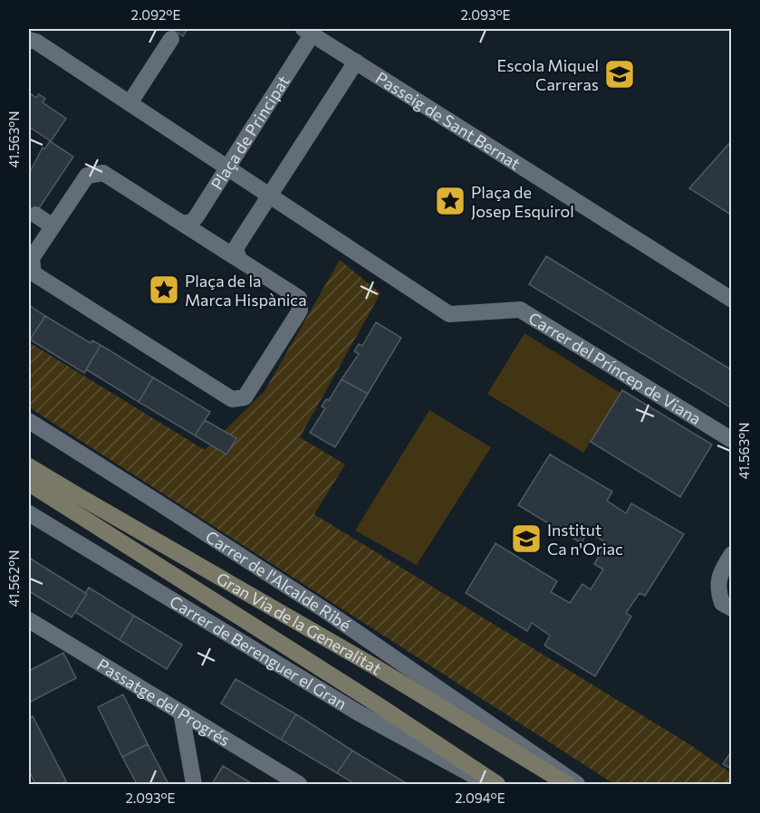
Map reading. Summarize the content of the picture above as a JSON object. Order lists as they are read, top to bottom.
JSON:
{
  "streets": {
    "main road": ["Gran Via de la Generalitat"],
    "street": [
      "Passeig de Sant Bernat",
      "Plaça de Principat",
      "Carrer del Príncep de Viana",
      "Carrer de l'Alcalde Ribé",
      "Carrer de Berenguer el Gran",
      "Passatge del Progrés"
    ]
  },
  "crossings": [
    ["Passeig de Sant Bernat", "Plaça de Principat"],
    ["Plaça de Principat", "Carrer del Príncep de Viana"]
  ],
  "places": {
    "school or university": ["Escola Miquel Carreras", "Institut Ca n'Oriac"],
    "place": ["Plaça de Josep Esquirol", "Plaça de la Marca Hispànica"]
  },
  "coordinates": [
    "2.092°E",
    "2.093°E",
    "41.563°N",
    "41.562°N",
    "2.094°E"
  ]
}
